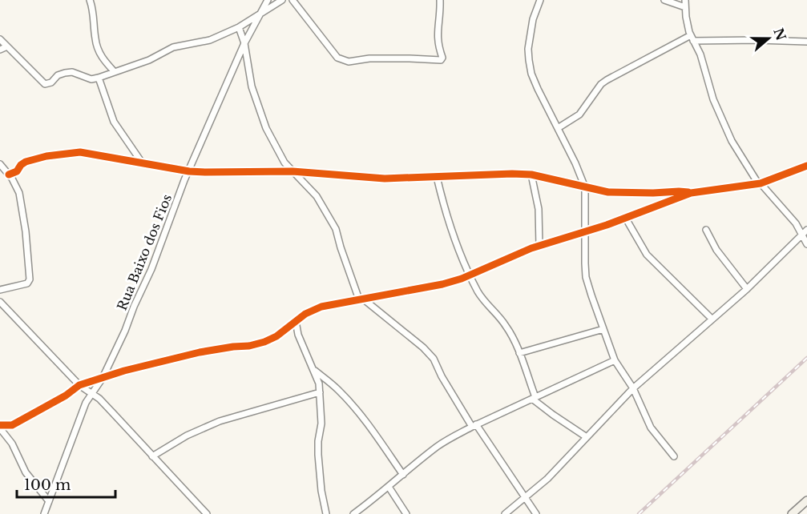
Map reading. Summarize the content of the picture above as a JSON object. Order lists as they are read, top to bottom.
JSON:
{
  "streets": {
    "street": ["Rua Baixo dos Fios"]
  },
  "scale_bar": "100 m",
  "north": "right"
}
